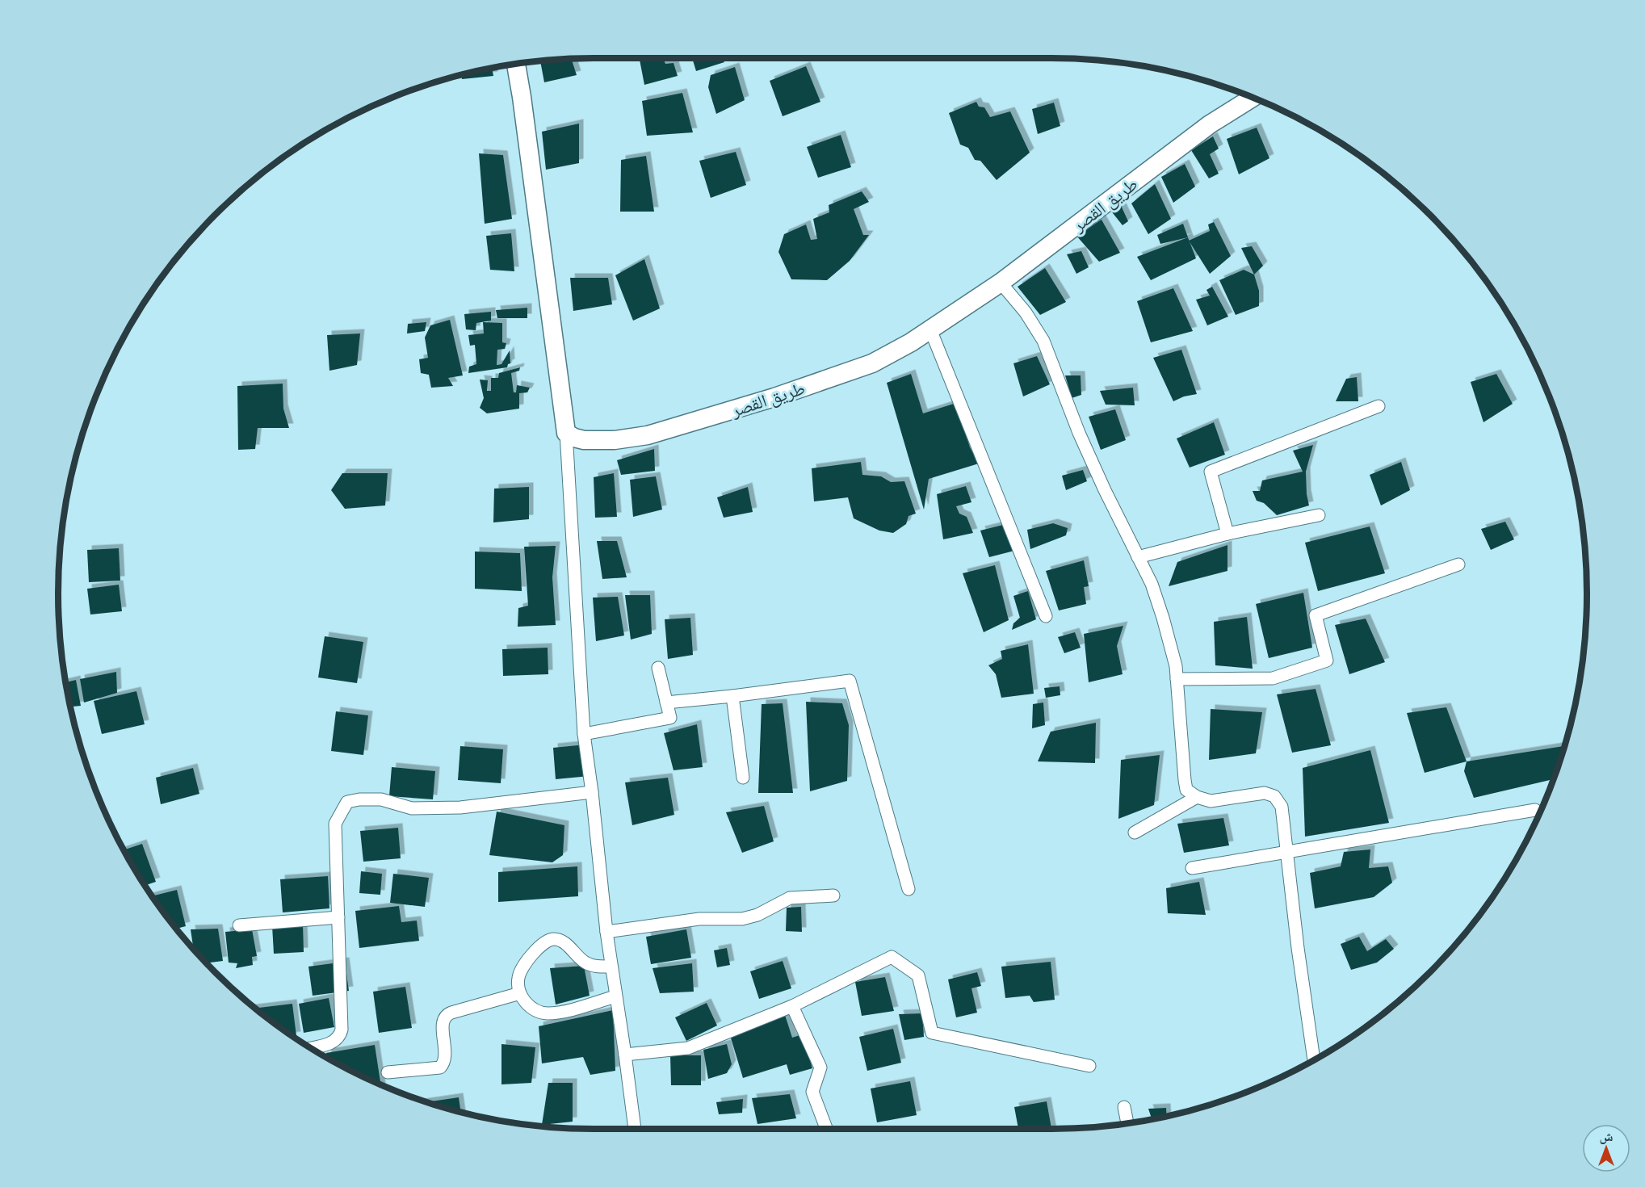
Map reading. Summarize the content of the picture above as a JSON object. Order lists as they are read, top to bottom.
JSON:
{
  "streets": {
    "street": ["طريق القصر"]
  },
  "north": "top"
}
